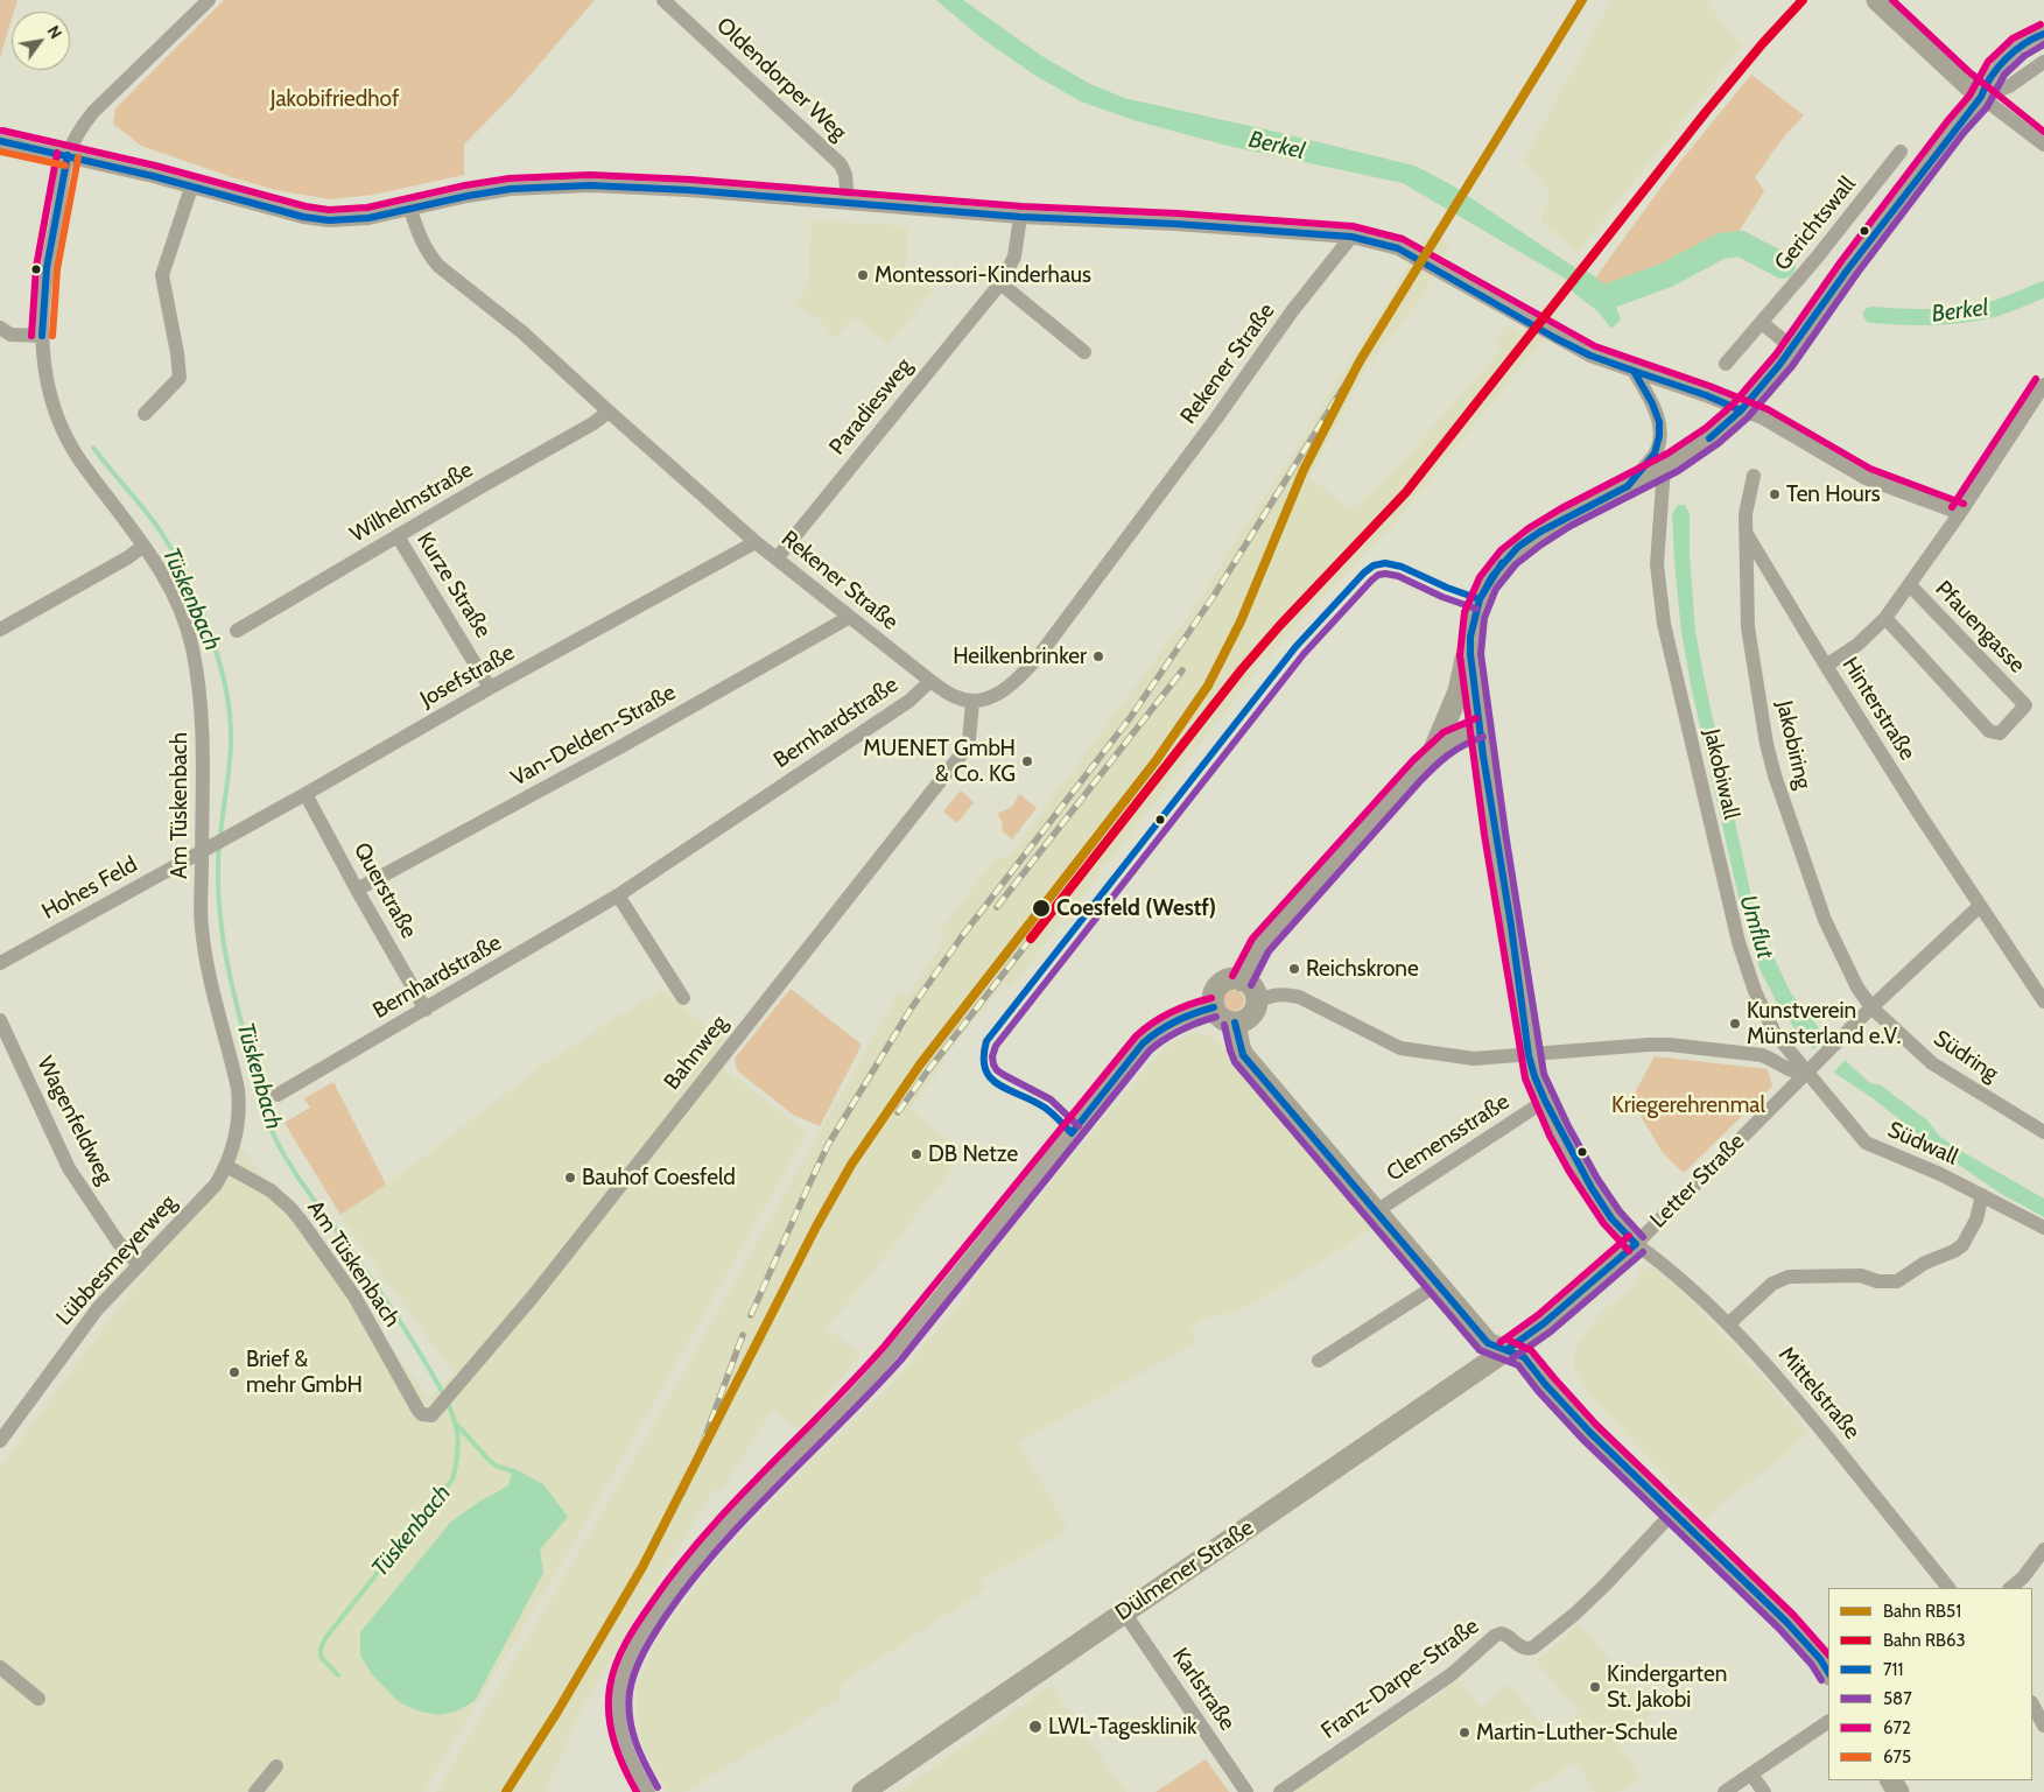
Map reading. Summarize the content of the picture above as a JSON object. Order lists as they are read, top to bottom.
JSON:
{
  "streets": {
    "street": [
      "Oldendorper Weg",
      "Gerichtswall",
      "Rekener Straße",
      "Paradiesweg",
      "Wilhelmstraße",
      "Kurze Straße",
      "Pfauengasse",
      "Josefstraße",
      "Hinterstraße",
      "Bernhardstraße",
      "Van-Delden-Straße",
      "Jakobiring",
      "Jakobiwall",
      "Am Tüskenbach",
      "Hohes Feld",
      "Querstraße",
      "Bahnweg",
      "Südring",
      "Wagenfeldweg",
      "Clemensstraße",
      "Südwall",
      "Letter Straße",
      "Lübbesmeyerweg",
      "Mittelstraße",
      "Dülmener Straße",
      "Franz-Darpe-Straße",
      "Karlstraße"
    ]
  },
  "crossings": [
    ["Rekener Straße", "Paradiesweg"],
    ["Rekener Straße", "Wilhelmstraße"],
    ["Rekener Straße", "Josefstraße"],
    ["Rekener Straße", "Bernhardstraße"],
    ["Rekener Straße", "Van-Delden-Straße"],
    ["Rekener Straße", "Bahnweg"],
    ["Wilhelmstraße", "Kurze Straße"],
    ["Kurze Straße", "Josefstraße"],
    ["Pfauengasse", "Hinterstraße"],
    ["Josefstraße", "Am Tüskenbach"],
    ["Josefstraße", "Hohes Feld"],
    ["Josefstraße", "Querstraße"],
    ["Hinterstraße", "Jakobiring"],
    ["Hinterstraße", "Letter Straße"],
    ["Bernhardstraße", "Querstraße"],
    ["Van-Delden-Straße", "Querstraße"],
    ["Jakobiring", "Südring"],
    ["Jakobiring", "Letter Straße"],
    ["Jakobiwall", "Südwall"],
    ["Jakobiwall", "Letter Straße"],
    ["Am Tüskenbach", "Hohes Feld"],
    ["Am Tüskenbach", "Bahnweg"],
    ["Am Tüskenbach", "Lübbesmeyerweg"],
    ["Südring", "Letter Straße"],
    ["Wagenfeldweg", "Lübbesmeyerweg"],
    ["Südwall", "Letter Straße"],
    ["Letter Straße", "Mittelstraße"],
    ["Letter Straße", "Dülmener Straße"],
    ["Dülmener Straße", "Karlstraße"]
  ],
  "water": ["Berkel", "Tüskenbach", "Umflut"],
  "parks": ["Jakobifriedhof", "Kriegerehrenmal"],
  "places": [
    "Montessori-Kinderhaus",
    "Ten Hours",
    "Heilkenbrinker",
    "MUENET GmbH & Co. KG",
    "Coesfeld (Westf)",
    "Reichskrone",
    "Kunstverein Münsterland e.V.",
    "DB Netze",
    "Bauhof Coesfeld",
    "Brief & mehr GmbH",
    "Kindergarten St. Jakobi",
    "LWL-Tagesklinik",
    "Martin-Luther-Schule"
  ],
  "lines": [
    "rail line RB51",
    "rail line RB63",
    "transit line 672",
    "transit line 711",
    "transit line 587",
    "transit line 675"
  ],
  "legend": [
    "Bahn RB51",
    "Bahn RB63",
    "711",
    "587",
    "672",
    "675"
  ],
  "north": "top right"
}
